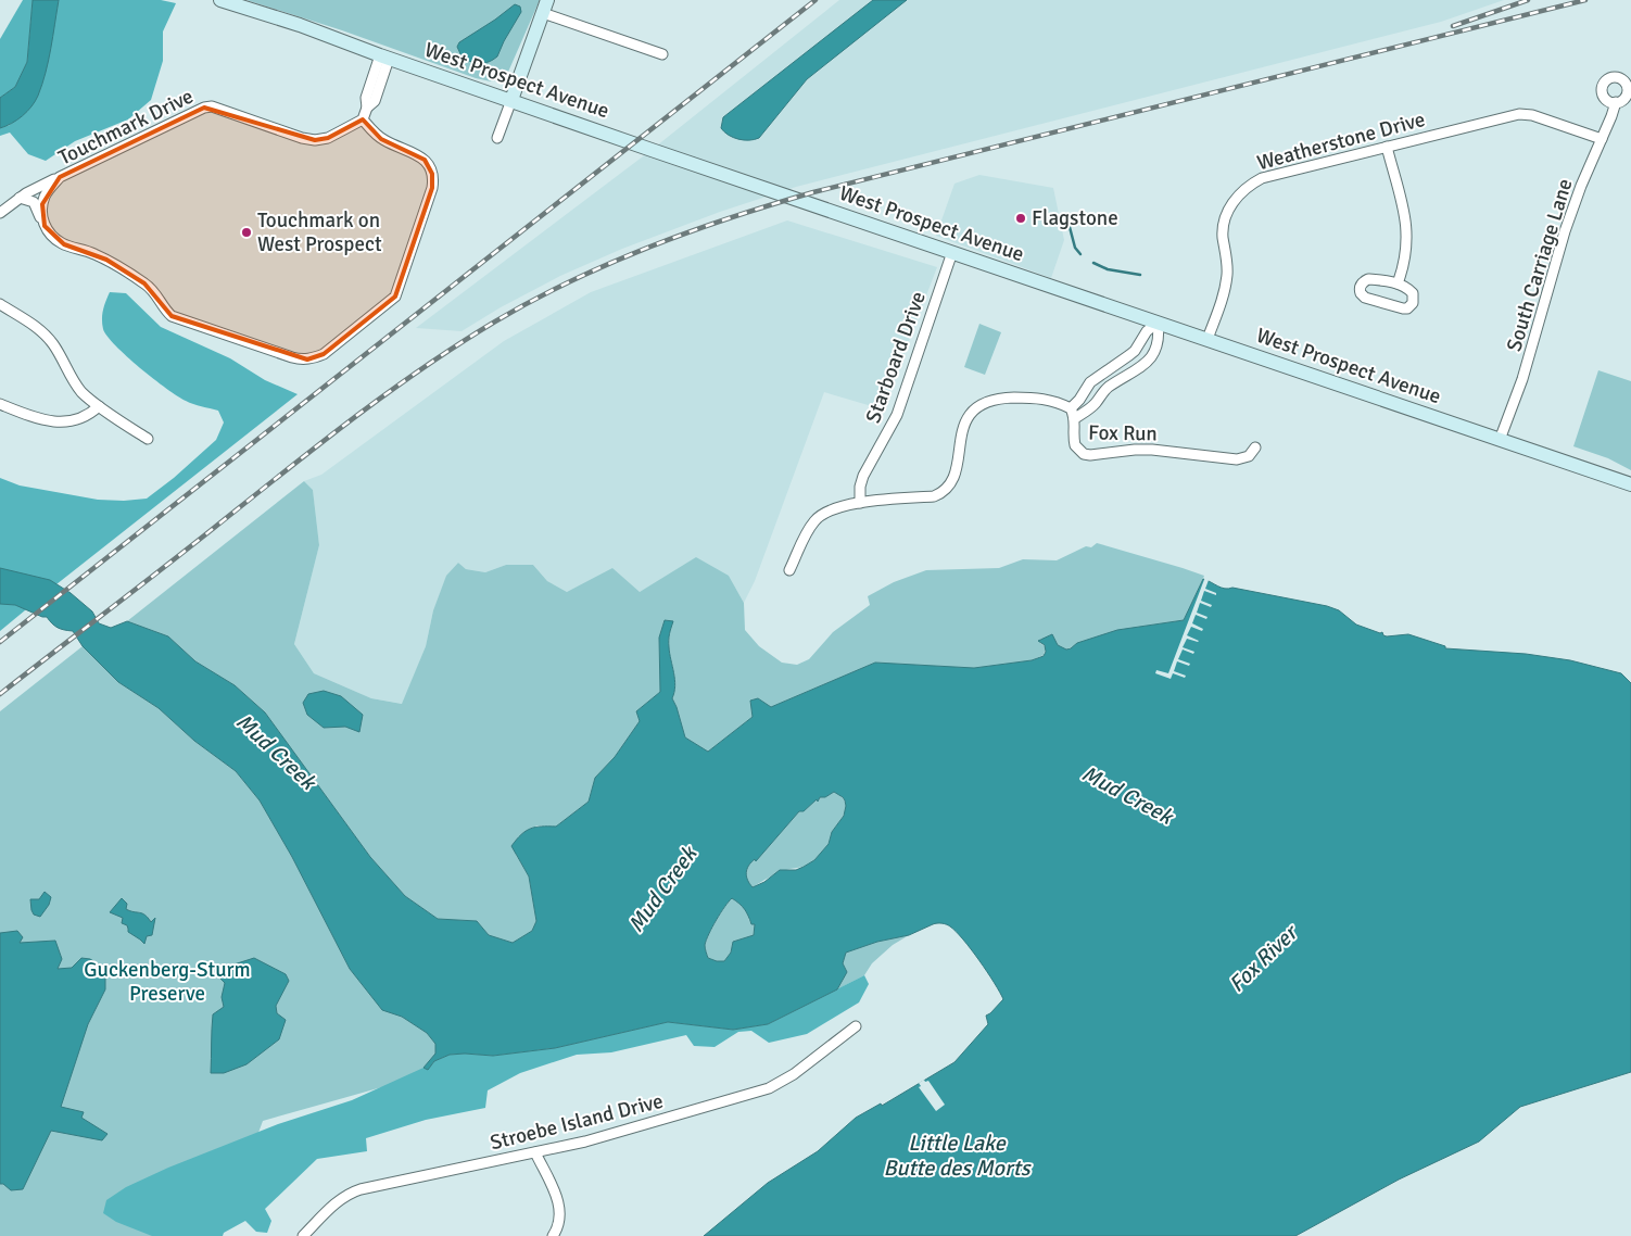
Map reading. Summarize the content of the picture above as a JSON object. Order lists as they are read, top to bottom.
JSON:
{
  "streets": {
    "main road": ["West Prospect Avenue"],
    "street": [
      "Touchmark Drive",
      "Weatherstone Drive",
      "South Carriage Lane",
      "Starboard Drive",
      "Fox Run",
      "Stroebe Island Drive"
    ]
  },
  "crossings": [
    ["West Prospect Avenue", "Weatherstone Drive"],
    ["West Prospect Avenue", "South Carriage Lane"],
    ["West Prospect Avenue", "Starboard Drive"],
    ["Weatherstone Drive", "South Carriage Lane"],
    ["Starboard Drive", "Fox Run"]
  ],
  "water": ["Mud Creek", "Fox River", "Little Lake Butte des Morts"],
  "parks": ["Guckenberg-Sturm Preserve"],
  "places": ["Flagstone", "Touchmark on West Prospect"]
}
